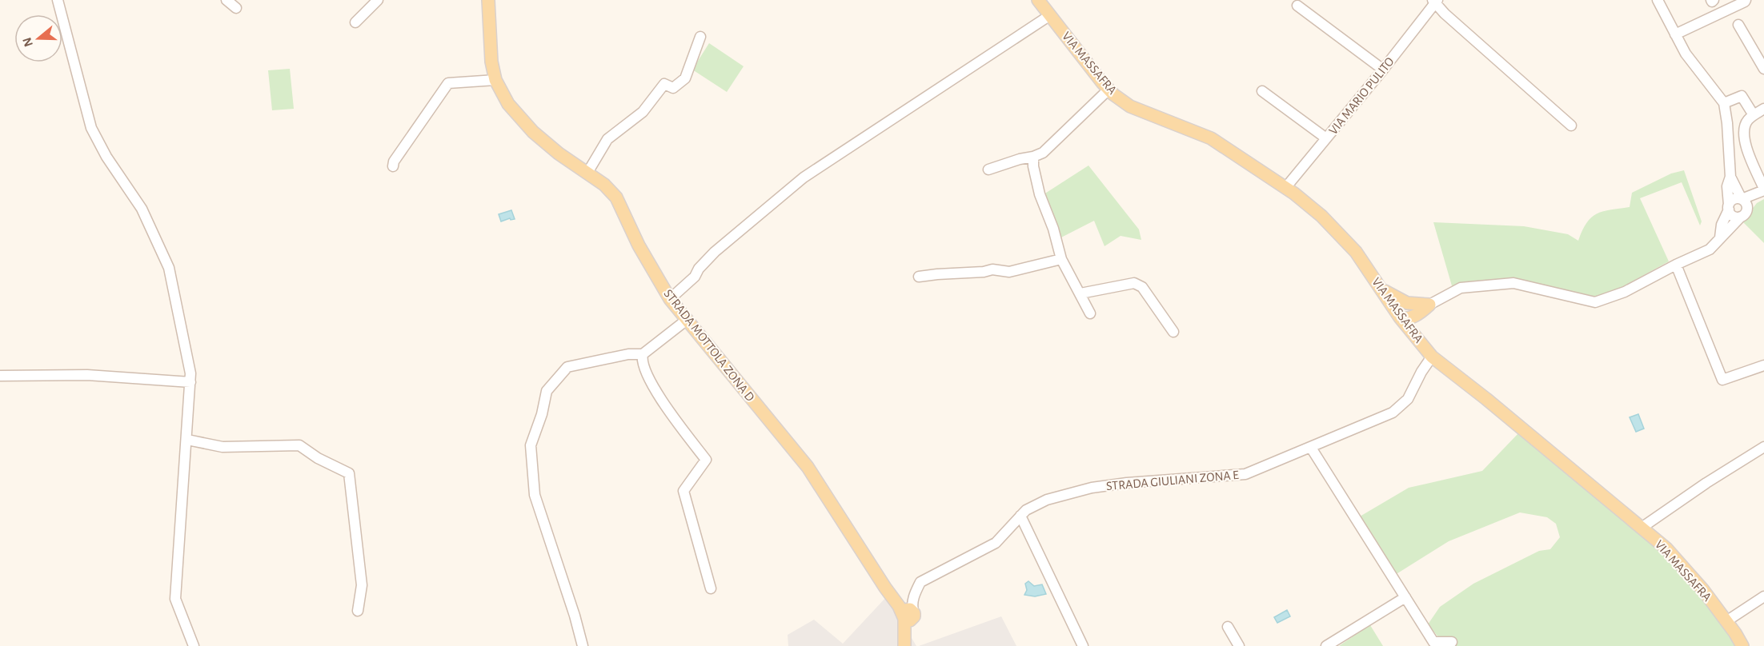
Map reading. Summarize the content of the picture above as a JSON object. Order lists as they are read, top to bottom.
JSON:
{
  "streets": {
    "main road": ["VIA MASSAFRA", "STRADA MOTTOLA ZONA D"],
    "street": ["VIA MARIO PULITO", "STRADA GIULIANI ZONA E"]
  },
  "crossings": [
    ["VIA MASSAFRA", "VIA MARIO PULITO"],
    ["VIA MASSAFRA", "STRADA GIULIANI ZONA E"],
    ["STRADA MOTTOLA ZONA D", "STRADA GIULIANI ZONA E"]
  ],
  "north": "left"
}
